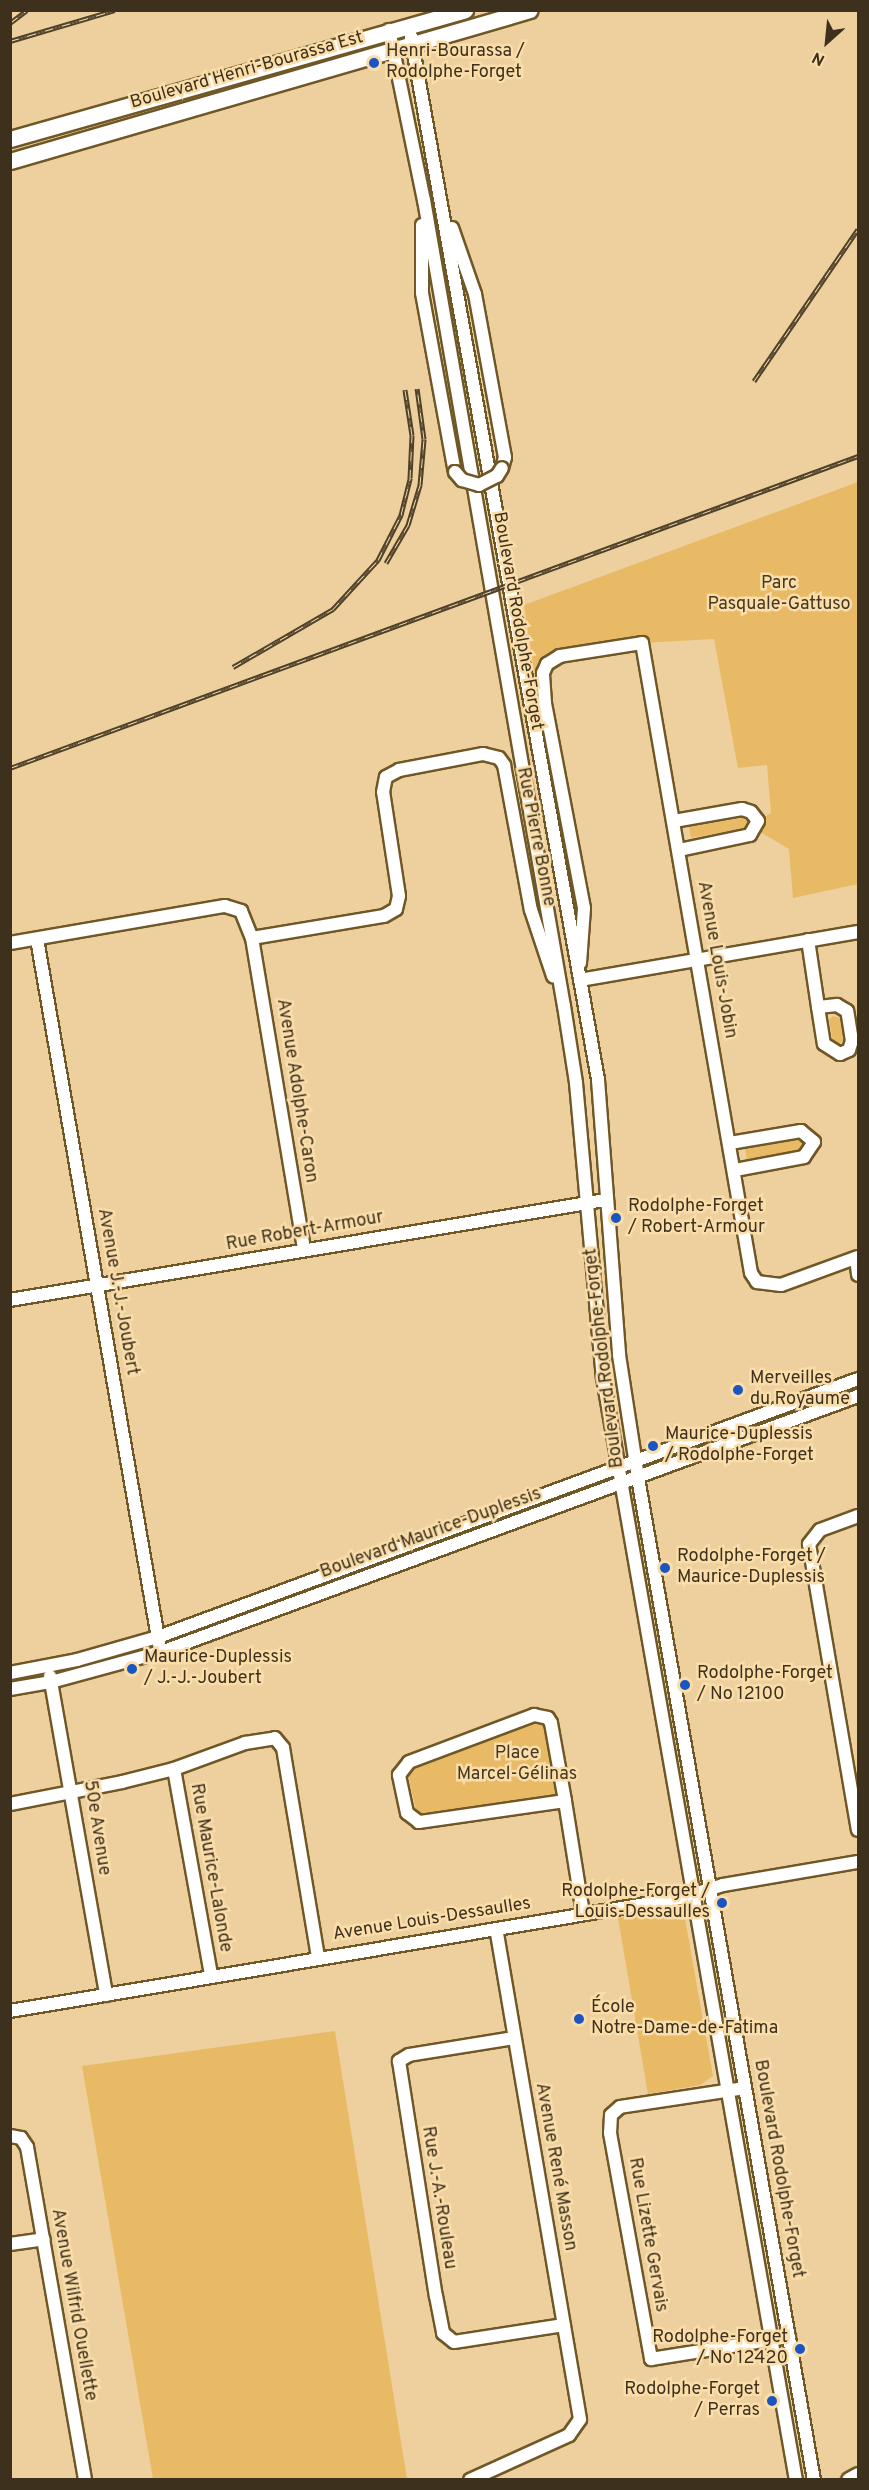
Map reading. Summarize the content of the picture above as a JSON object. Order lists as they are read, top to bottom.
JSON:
{
  "streets": {
    "main road": ["Boulevard Henri-Bourassa Est"],
    "street": [
      "Boulevard Rodolphe-Forget",
      "Rue Pierre Bonne",
      "Avenue Louis-Jobin",
      "Avenue Adolphe-Caron",
      "Rue Robert-Armour",
      "Avenue J.-J.-Joubert",
      "Boulevard Maurice-Duplessis",
      "50e Avenue",
      "Rue Maurice-Lalonde",
      "Avenue Louis-Dessaulles",
      "Avenue René Masson",
      "Rue J.-A.-Rouleau",
      "Rue Lizette Gervais",
      "Avenue Wilfrid Ouellette"
    ]
  },
  "crossings": [
    ["Boulevard Henri-Bourassa Est", "Boulevard Rodolphe-Forget"],
    ["Boulevard Rodolphe-Forget", "Rue Pierre Bonne"],
    ["Boulevard Rodolphe-Forget", "Avenue Louis-Jobin"],
    ["Boulevard Rodolphe-Forget", "Rue Robert-Armour"],
    ["Boulevard Rodolphe-Forget", "Boulevard Maurice-Duplessis"],
    ["Boulevard Rodolphe-Forget", "Avenue Louis-Dessaulles"],
    ["Boulevard Rodolphe-Forget", "Rue Lizette Gervais"],
    ["Rue Pierre Bonne", "Avenue Adolphe-Caron"],
    ["Avenue Adolphe-Caron", "Rue Robert-Armour"],
    ["Rue Robert-Armour", "Avenue J.-J.-Joubert"],
    ["Avenue J.-J.-Joubert", "Boulevard Maurice-Duplessis"],
    ["Boulevard Maurice-Duplessis", "50e Avenue"],
    ["50e Avenue", "Avenue Louis-Dessaulles"],
    ["Rue Maurice-Lalonde", "Avenue Louis-Dessaulles"],
    ["Avenue Louis-Dessaulles", "Avenue René Masson"],
    ["Avenue René Masson", "Rue J.-A.-Rouleau"]
  ],
  "parks": ["Parc Pasquale-Gattuso", "Place Marcel-Gélinas"],
  "places": [
    "Henri-Bourassa / Rodolphe-Forget",
    "Rodolphe-Forget / Robert-Armour",
    "Merveilles du Royaume",
    "Maurice-Duplessis / Rodolphe-Forget",
    "Rodolphe-Forget / Maurice-Duplessis",
    "Maurice-Duplessis / J.-J.-Joubert",
    "Rodolphe-Forget / No 12100",
    "Rodolphe-Forget / Louis-Dessaulles",
    "École Notre-Dame-de-Fatima",
    "Rodolphe-Forget / No 12420",
    "Rodolphe-Forget / Perras"
  ],
  "north": "bottom left"
}
